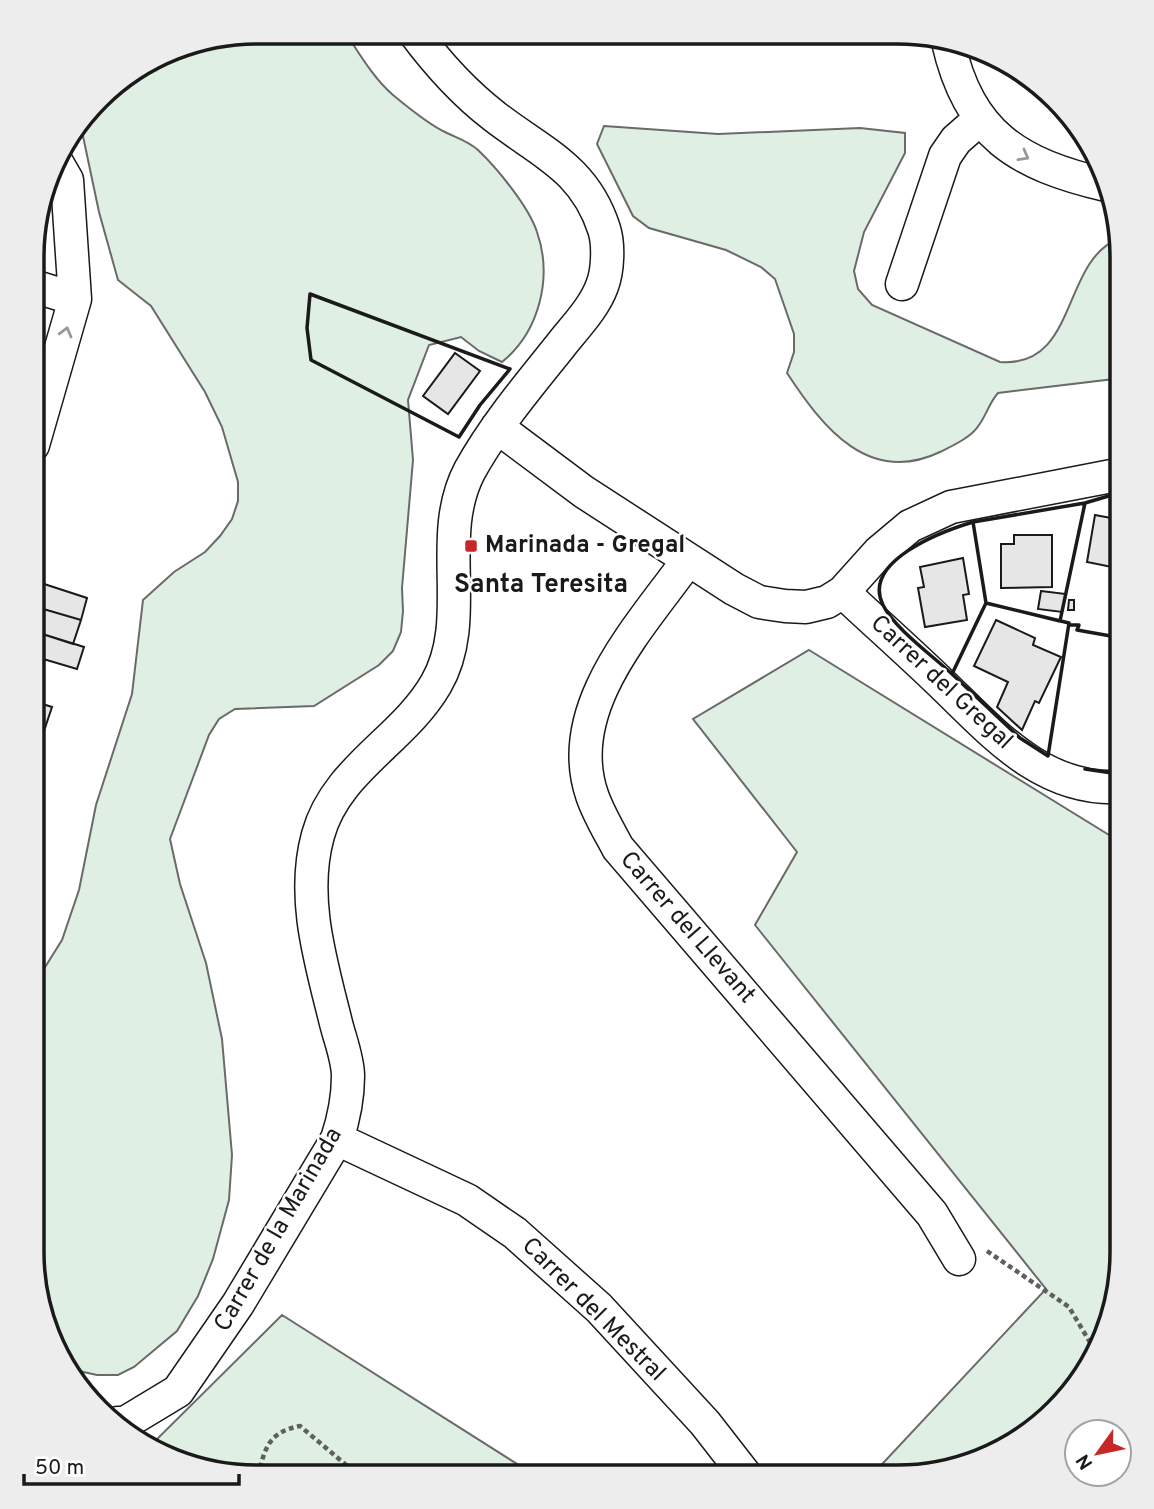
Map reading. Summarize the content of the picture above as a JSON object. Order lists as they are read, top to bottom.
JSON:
{
  "streets": {
    "street": [
      "Carrer del Gregal",
      "Carrer del Llevant",
      "Carrer de la Marinada",
      "Carrer del Mestral"
    ]
  },
  "crossings": [
    ["Carrer de la Marinada", "Carrer del Mestral"]
  ],
  "districts": ["Santa Teresita"],
  "places": {
    "transit": ["Marinada - Gregal"]
  },
  "scale_bar": "50 m",
  "north": "bottom left"
}
